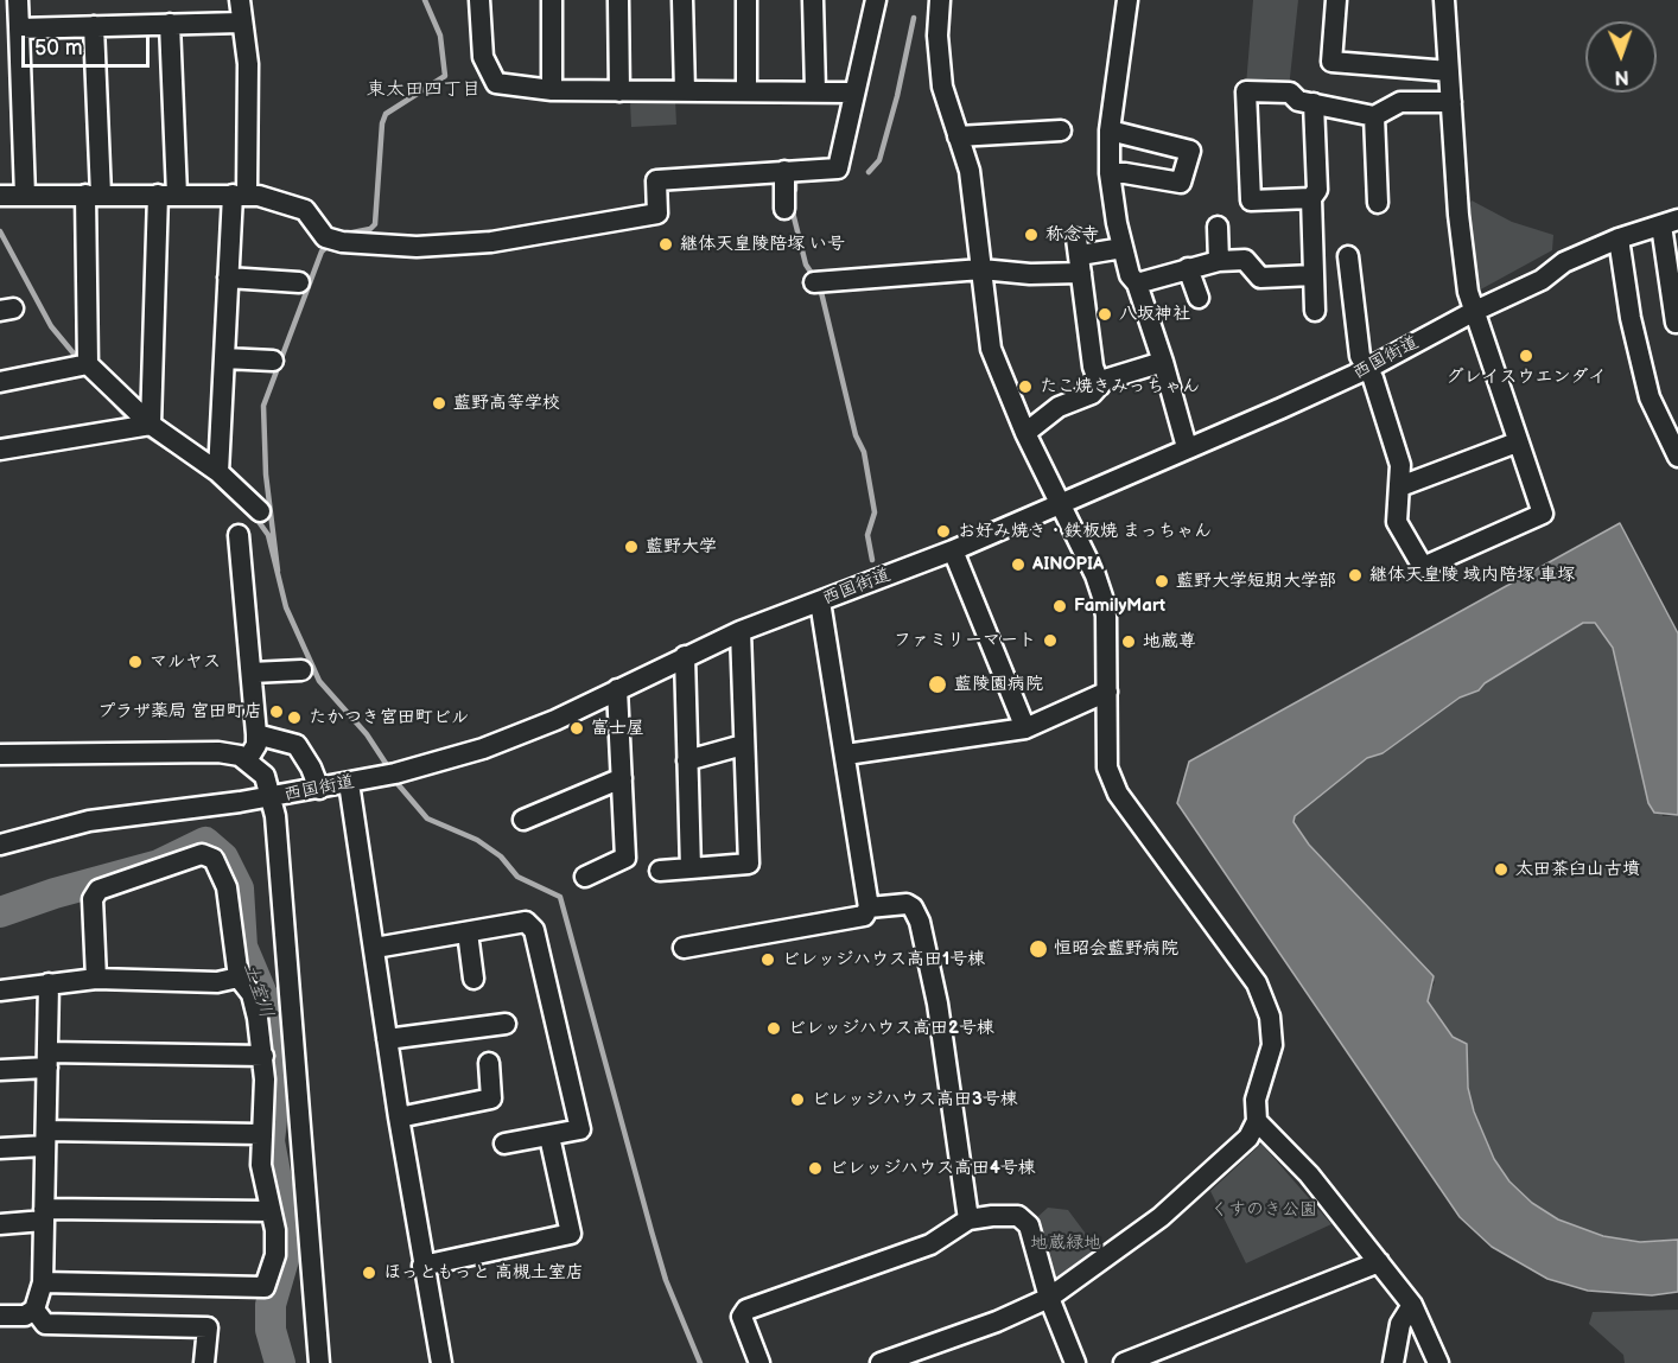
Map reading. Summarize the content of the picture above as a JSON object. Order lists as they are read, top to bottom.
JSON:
{
  "streets": {
    "street": ["西国街道"]
  },
  "districts": ["東太田四丁目"],
  "water": ["土室川"],
  "parks": ["くすのき公園", "地蔵緑地"],
  "places": [
    "称念寺",
    "継体天皇陵陪塚 い号",
    "八坂神社",
    "グレイスウエンダイ",
    "たこ焼きみっちゃん",
    "藍野高等学校",
    "お好み焼き・鉄板焼 まっちゃん",
    "藍野大学",
    "AINOPIA",
    "継体天皇陵 域内陪塚 車塚",
    "藍野大学短期大学部",
    "FamilyMart",
    "ファミリーマート",
    "地蔵尊",
    "マルヤス",
    "藍陵園病院",
    "プラザ薬局 宮田町店",
    "たかつき宮田町ビル",
    "富士屋",
    "太田茶臼山古墳",
    "恒昭会藍野病院",
    "ビレッジハウス高田1号棟",
    "ビレッジハウス高田2号棟",
    "ビレッジハウス高田3号棟",
    "ビレッジハウス高田4号棟",
    "ほっともっと 高槻土室店"
  ],
  "scale_bar": "50 m",
  "north": "bottom"
}
